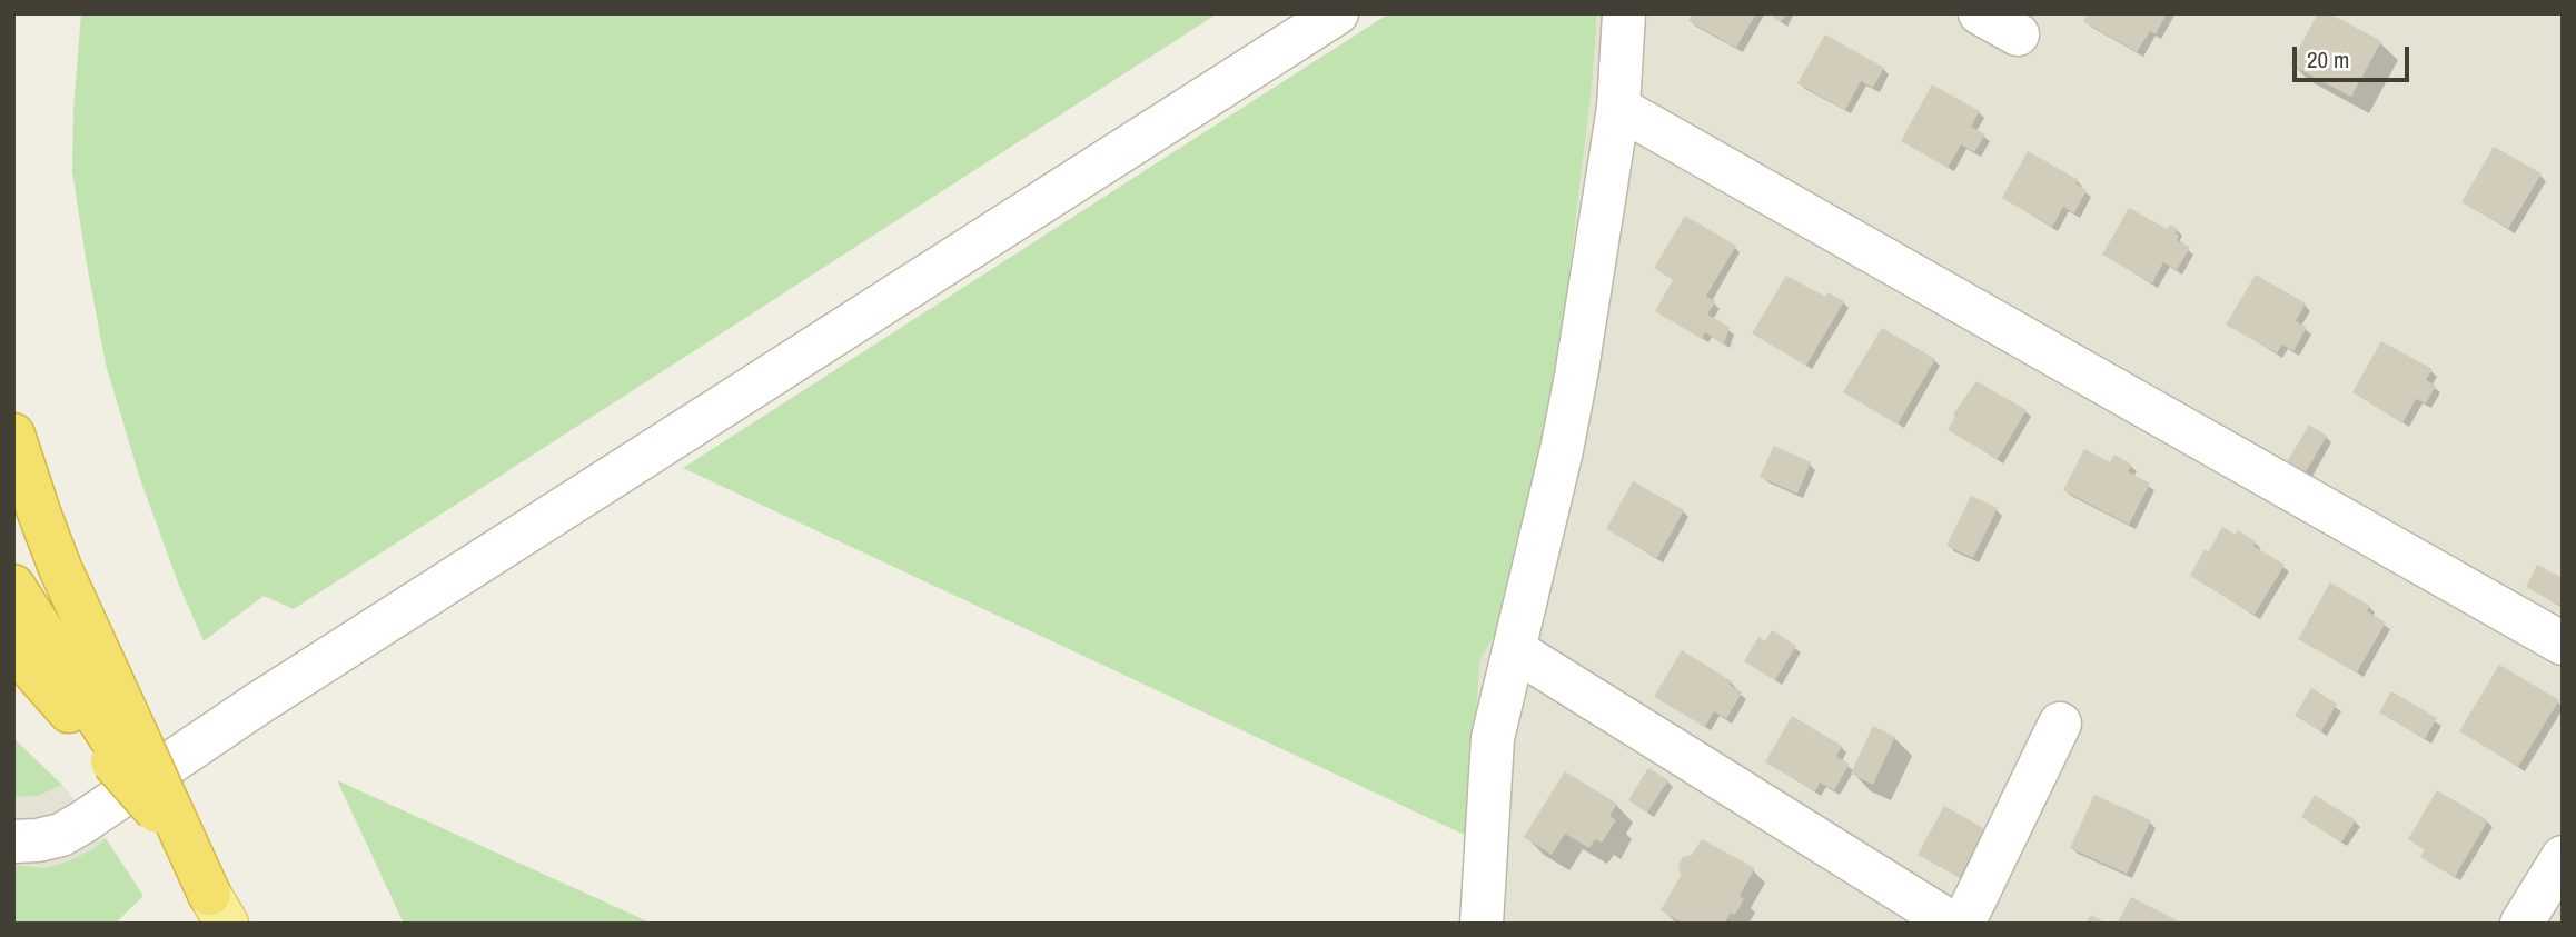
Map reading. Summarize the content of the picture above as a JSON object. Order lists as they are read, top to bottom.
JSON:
{
  "scale_bar": "20 m"
}
